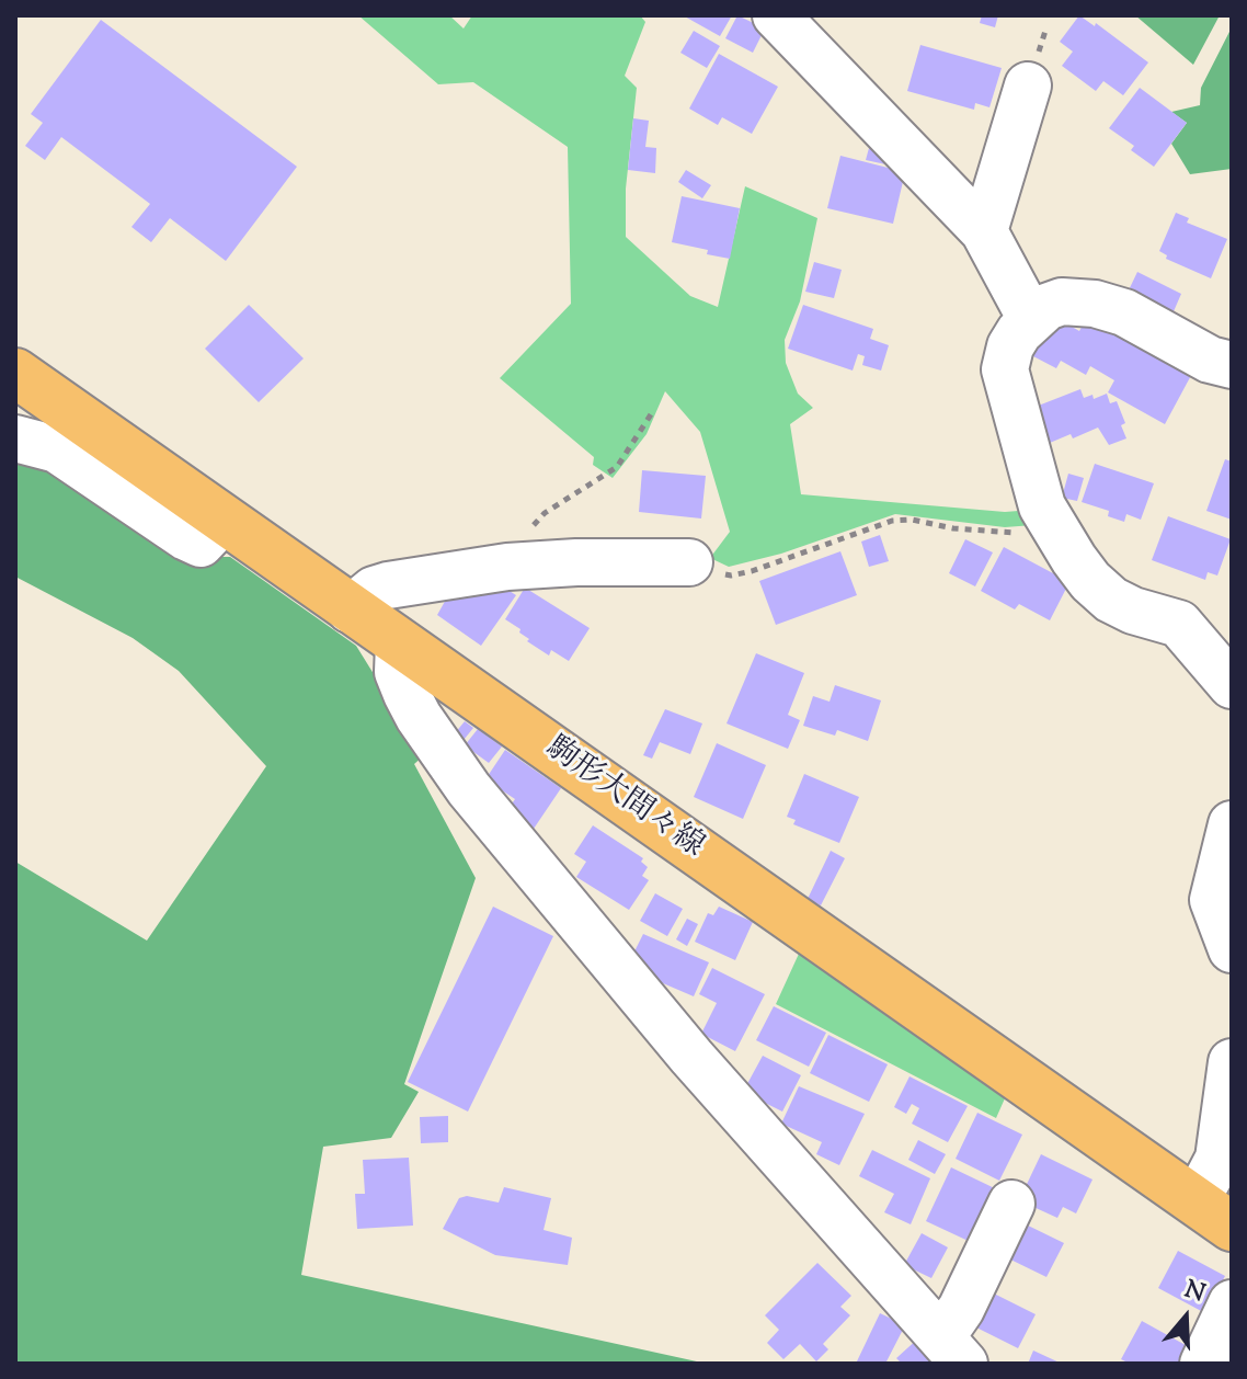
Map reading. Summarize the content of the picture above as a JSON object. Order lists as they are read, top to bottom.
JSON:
{
  "streets": {
    "main road": ["駒形大間々線"]
  },
  "north": "top"
}
